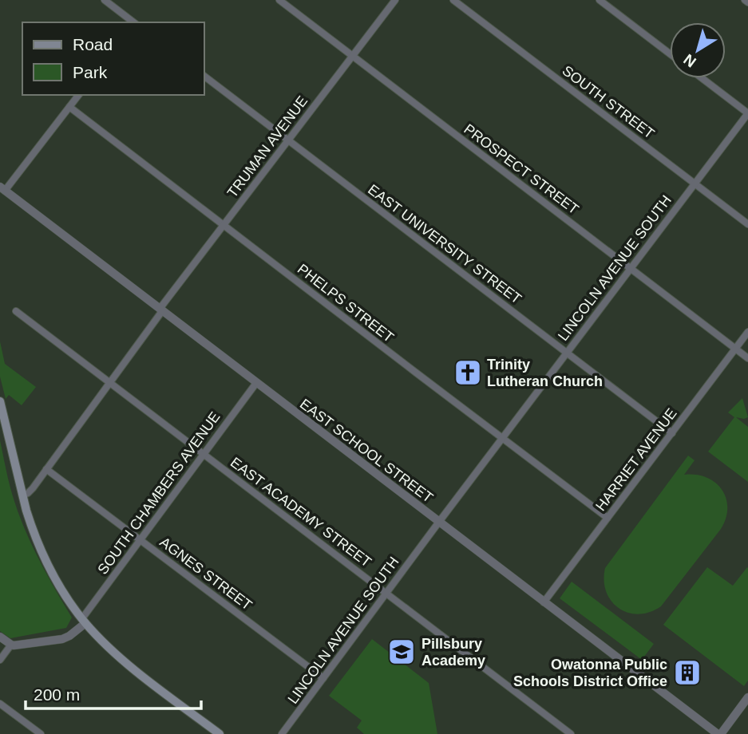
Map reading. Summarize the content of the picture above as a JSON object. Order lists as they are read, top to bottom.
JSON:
{
  "streets": {
    "street": [
      "SOUTH STREET",
      "TRUMAN AVENUE",
      "PROSPECT STREET",
      "EAST UNIVERSITY STREET",
      "LINCOLN AVENUE SOUTH",
      "PHELPS STREET",
      "EAST SCHOOL STREET",
      "HARRIET AVENUE",
      "SOUTH CHAMBERS AVENUE",
      "EAST ACADEMY STREET",
      "AGNES STREET"
    ]
  },
  "crossings": [
    ["SOUTH STREET", "LINCOLN AVENUE SOUTH"],
    ["TRUMAN AVENUE", "PROSPECT STREET"],
    ["TRUMAN AVENUE", "EAST UNIVERSITY STREET"],
    ["TRUMAN AVENUE", "PHELPS STREET"],
    ["TRUMAN AVENUE", "EAST SCHOOL STREET"],
    ["TRUMAN AVENUE", "EAST ACADEMY STREET"],
    ["TRUMAN AVENUE", "AGNES STREET"],
    ["PROSPECT STREET", "LINCOLN AVENUE SOUTH"],
    ["PROSPECT STREET", "HARRIET AVENUE"],
    ["EAST UNIVERSITY STREET", "LINCOLN AVENUE SOUTH"],
    ["EAST UNIVERSITY STREET", "HARRIET AVENUE"],
    ["LINCOLN AVENUE SOUTH", "PHELPS STREET"],
    ["LINCOLN AVENUE SOUTH", "EAST SCHOOL STREET"],
    ["LINCOLN AVENUE SOUTH", "EAST ACADEMY STREET"],
    ["LINCOLN AVENUE SOUTH", "AGNES STREET"],
    ["PHELPS STREET", "HARRIET AVENUE"],
    ["EAST SCHOOL STREET", "HARRIET AVENUE"],
    ["EAST SCHOOL STREET", "SOUTH CHAMBERS AVENUE"],
    ["SOUTH CHAMBERS AVENUE", "EAST ACADEMY STREET"],
    ["SOUTH CHAMBERS AVENUE", "AGNES STREET"]
  ],
  "places": {
    "church": ["Trinity Lutheran Church"],
    "school or university": ["Pillsbury Academy"],
    "building": ["Owatonna Public Schools District Office"]
  },
  "legend": ["Road", "Park"],
  "scale_bar": "200 m",
  "north": "bottom left"
}
